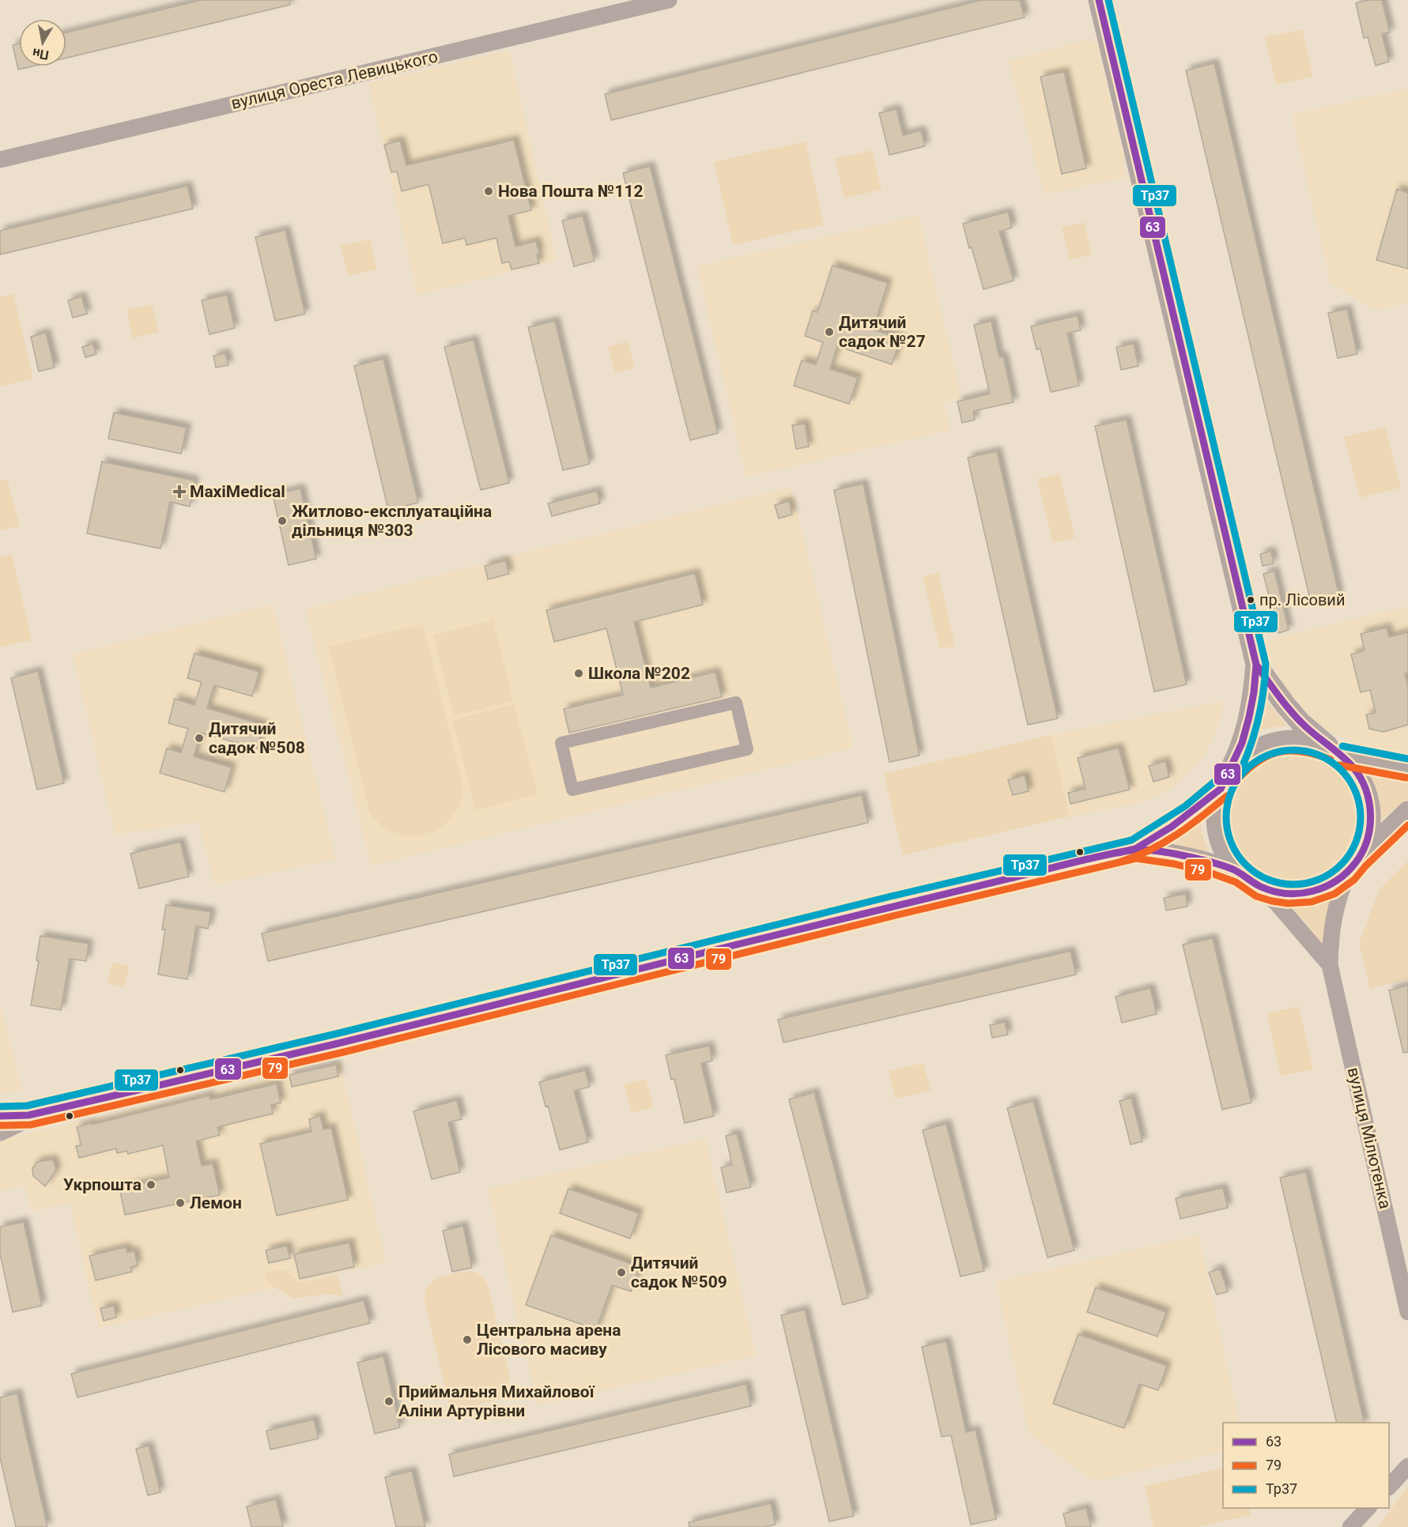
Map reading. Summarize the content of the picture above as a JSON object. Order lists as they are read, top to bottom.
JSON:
{
  "streets": {
    "street": ["вулиця Ореста Левицького", "вулиця Мілютенка"]
  },
  "places": {
    "other": [
      "Нова Пошта №112",
      "Дитячий садок №27",
      "Житлово-експлуатаційна дільниця №303",
      "пр. Лісовий",
      "Школа №202",
      "Дитячий садок №508",
      "Укрпошта",
      "Лемон",
      "Дитячий садок №509",
      "Центральна арена Лісового масиву",
      "Приймальня Михайлової Аліни Артурівни"
    ],
    "health": ["MaxiMedical"]
  },
  "lines": ["transit line 63", "transit line Тр37", "transit line 79"],
  "legend": ["63", "79", "Тр37"],
  "north": "bottom"
}
